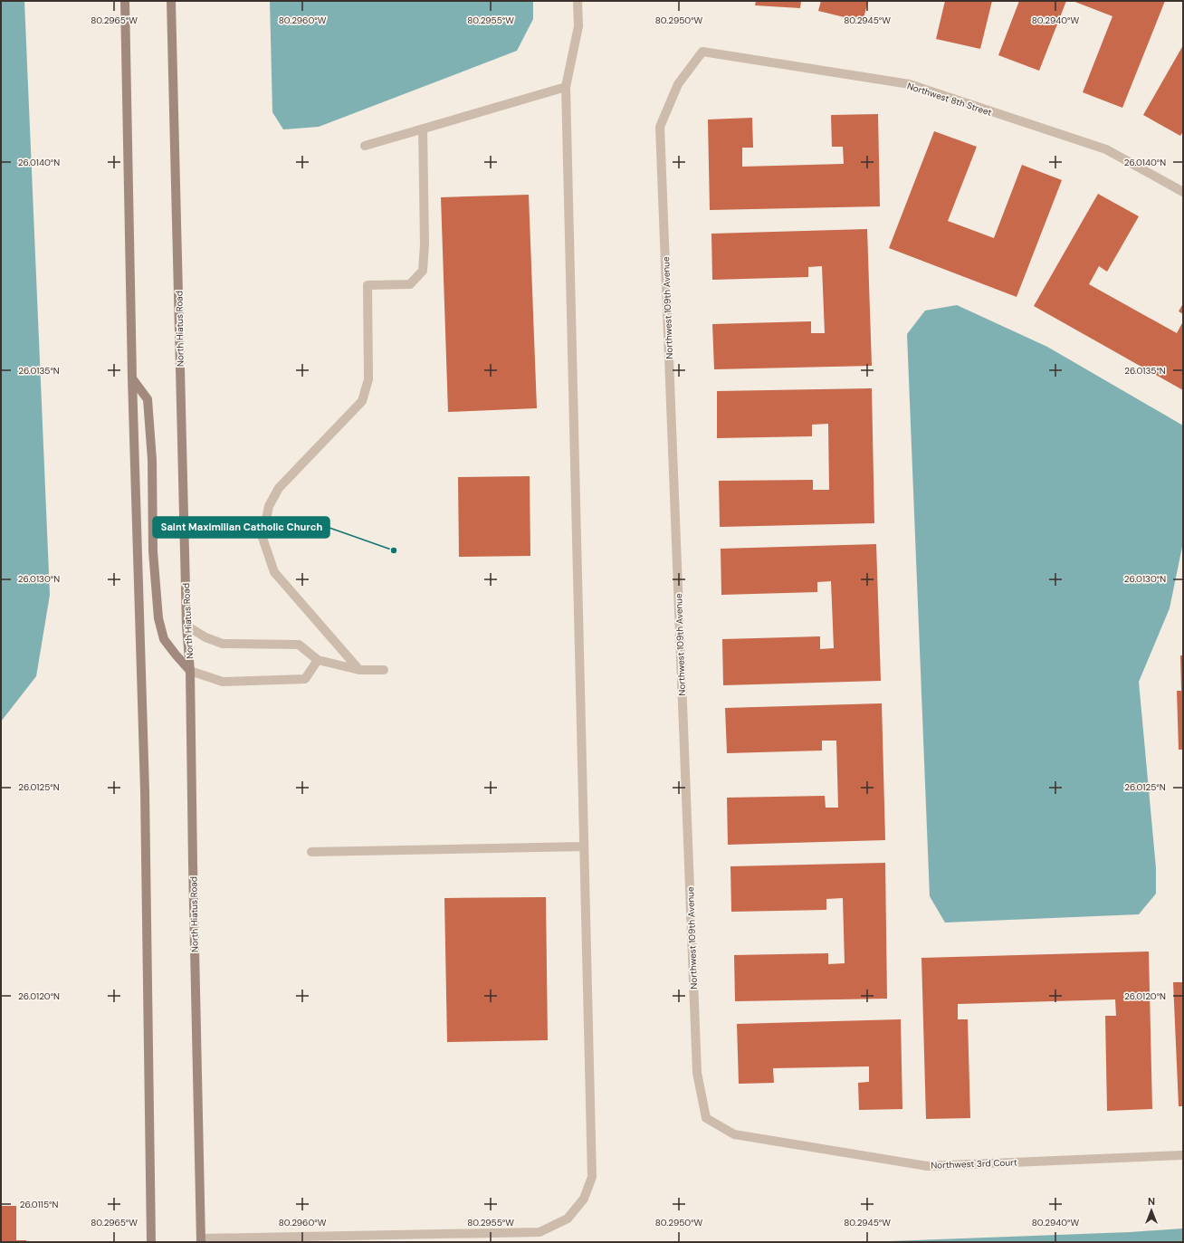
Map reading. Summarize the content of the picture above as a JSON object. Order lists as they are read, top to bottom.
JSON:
{
  "streets": {
    "main road": ["North Hiatus Road"],
    "street": ["Northwest 8th Street", "Northwest 109th Avenue", "Northwest 3rd Court"]
  },
  "crossings": [
    ["Northwest 8th Street", "Northwest 109th Avenue"],
    ["Northwest 109th Avenue", "Northwest 3rd Court"]
  ],
  "places": ["Saint Maximilian Catholic Church"],
  "north": "top",
  "coordinates": [
    "80.2965°W",
    "80.2960°W",
    "80.2955°W",
    "80.2950°W",
    "80.2945°W",
    "80.2940°W",
    "26.0140°N",
    "26.0135°N",
    "26.0130°N",
    "26.0125°N",
    "26.0120°N",
    "26.0115°N"
  ]
}
